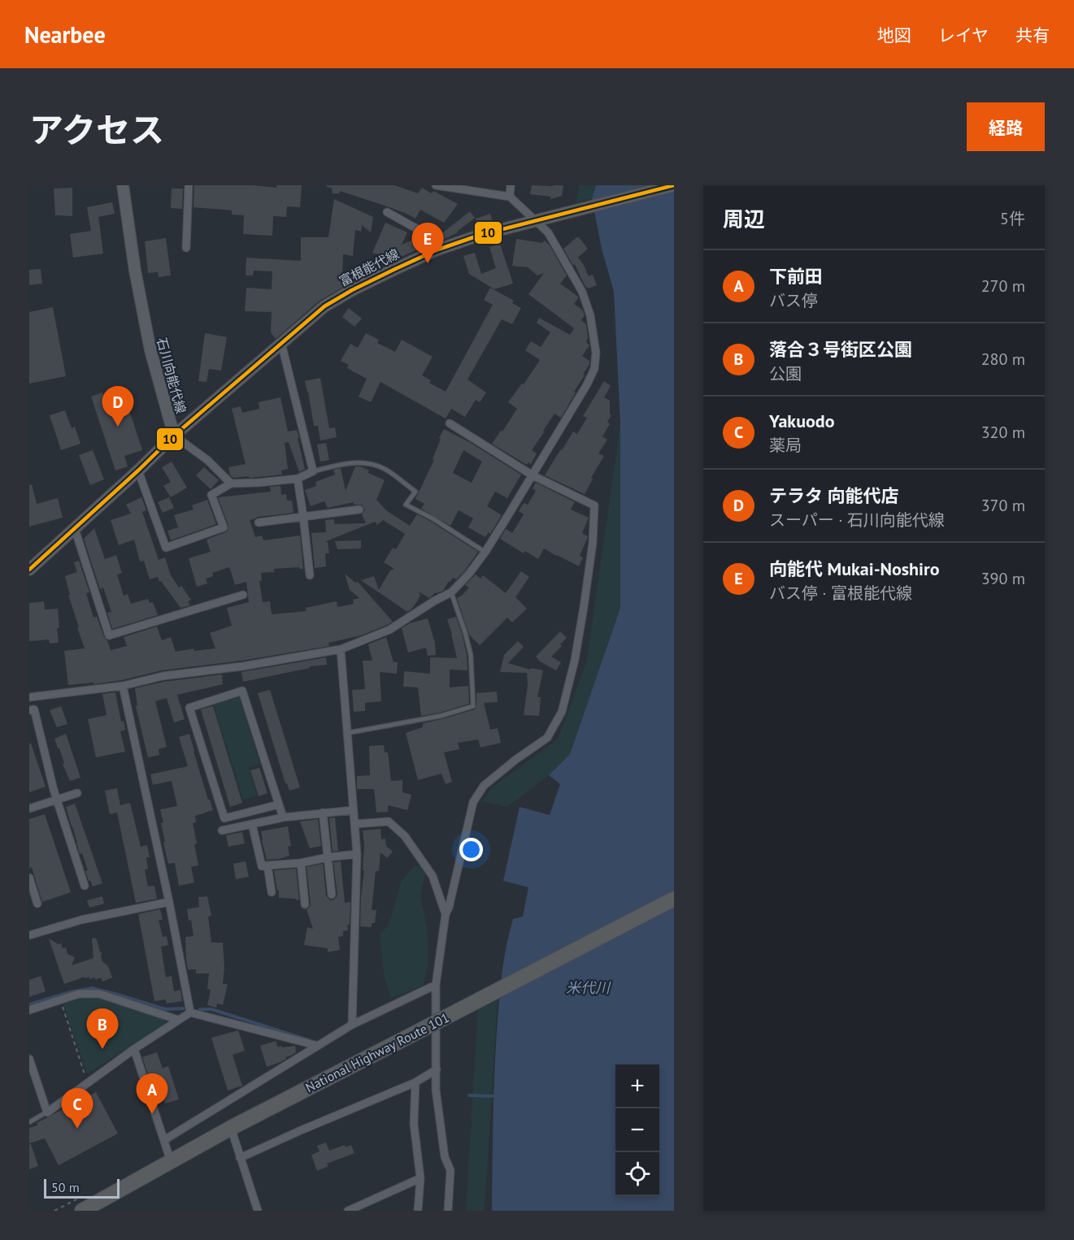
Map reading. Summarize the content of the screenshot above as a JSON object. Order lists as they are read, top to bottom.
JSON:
{
  "streets": {
    "highway": ["National Highway Route 101"],
    "main road": ["富根能代線", "石川向能代線"]
  },
  "crossings": [
    ["富根能代線", "石川向能代線"]
  ],
  "water": ["米代川"],
  "lines": ["transit line 10"],
  "scale_bar": "50 m",
  "page": {
    "header": "Nearbee",
    "nav": ["地図", "レイヤ", "共有"],
    "title": "アクセス",
    "buttons": "経路",
    "heading": ["周辺", "5件"],
    "pins": [
      "E",
      "D",
      "B",
      "A",
      "C"
    ],
    "list": [
      {
        "mark": "A",
        "name": "下前田",
        "note": "バス停",
        "value": "270 m"
      },
      {
        "mark": "B",
        "name": "落合３号街区公園",
        "note": "公園",
        "value": "280 m"
      },
      {
        "mark": "C",
        "name": "Yakuodo",
        "note": "薬局",
        "value": "320 m"
      },
      {
        "mark": "D",
        "name": "テラタ 向能代店",
        "note": "スーパー · 石川向能代線",
        "value": "370 m"
      },
      {
        "mark": "E",
        "name": "向能代 Mukai-Noshiro",
        "note": "バス停 · 富根能代線",
        "value": "390 m"
      }
    ],
    "map_buttons": ["+", "−"],
    "scale": "50 m"
  }
}
